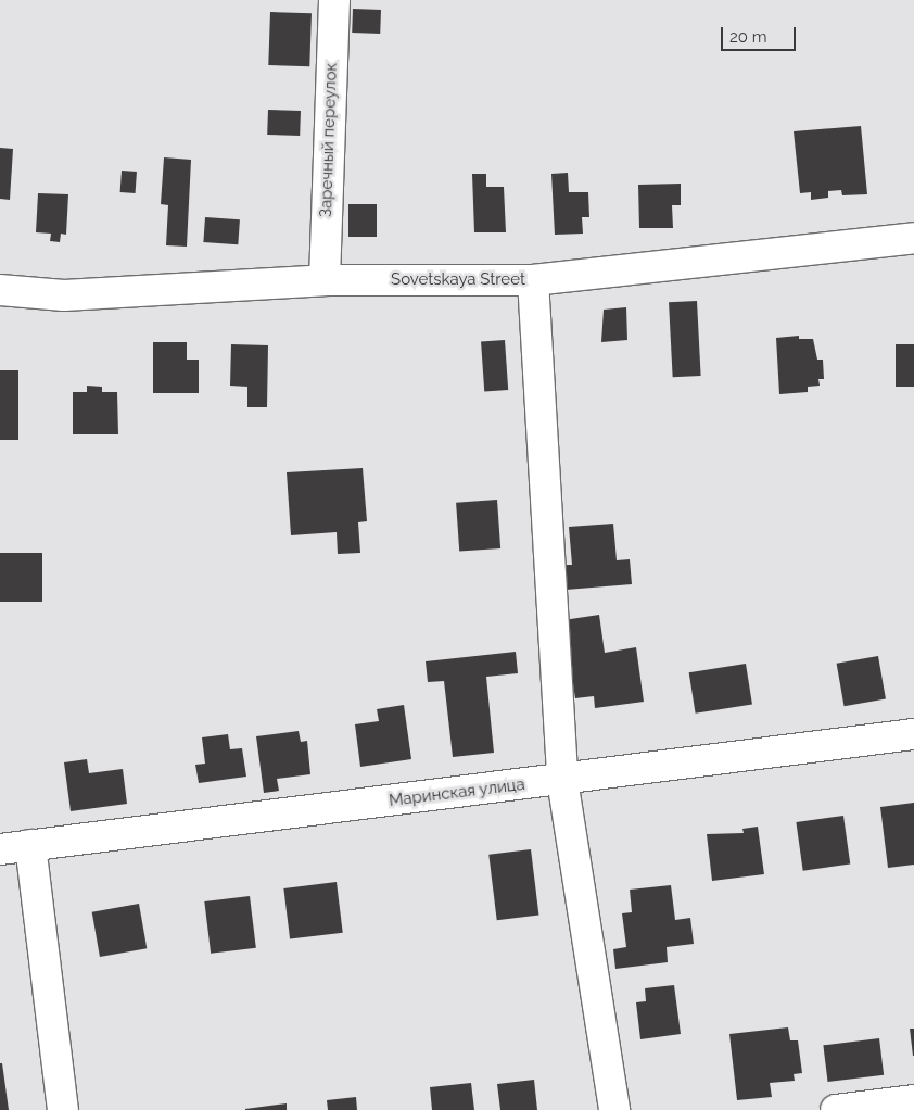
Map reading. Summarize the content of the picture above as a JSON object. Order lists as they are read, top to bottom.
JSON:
{
  "streets": {
    "street": ["Заречный переулок", "Sovetskaya Street", "Маринская улица"]
  },
  "crossings": [
    ["Заречный переулок", "Sovetskaya Street"]
  ],
  "scale_bar": "20 m"
}
